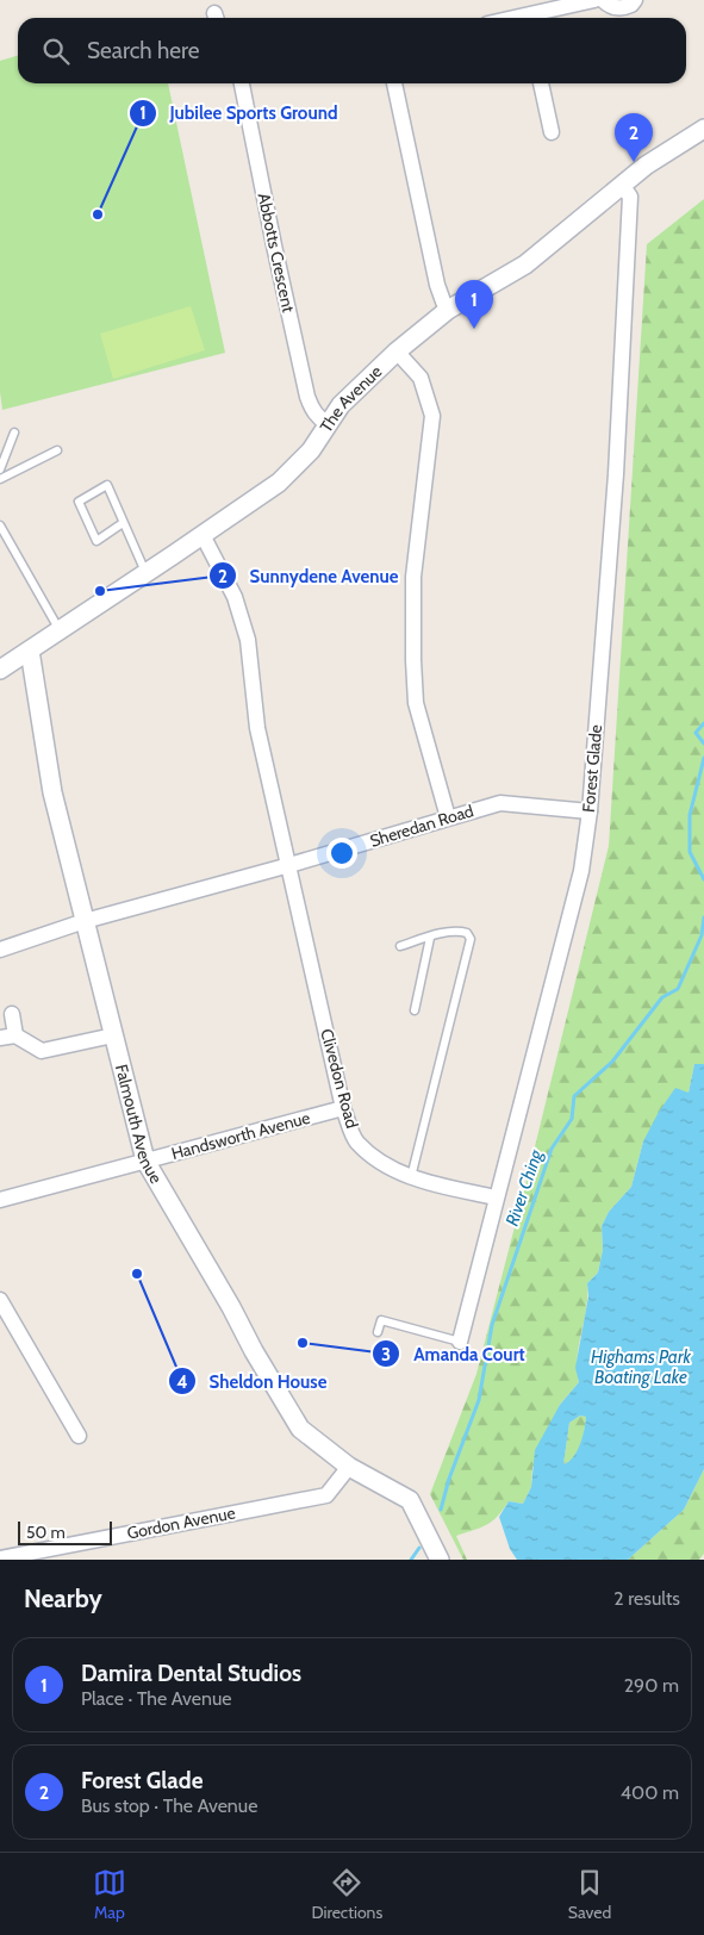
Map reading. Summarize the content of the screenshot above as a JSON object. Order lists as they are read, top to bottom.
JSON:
{
  "streets": {
    "street": [
      "Abbotts Crescent",
      "The Avenue",
      "Forest Glade",
      "Sheredan Road",
      "Clivedon Road",
      "Falmouth Avenue",
      "Handsworth Avenue",
      "Gordon Avenue"
    ]
  },
  "crossings": [
    ["Abbotts Crescent", "The Avenue"],
    ["The Avenue", "Forest Glade"],
    ["The Avenue", "Clivedon Road"],
    ["The Avenue", "Falmouth Avenue"],
    ["Forest Glade", "Sheredan Road"],
    ["Forest Glade", "Clivedon Road"],
    ["Sheredan Road", "Clivedon Road"],
    ["Sheredan Road", "Falmouth Avenue"],
    ["Clivedon Road", "Handsworth Avenue"],
    ["Falmouth Avenue", "Handsworth Avenue"],
    ["Falmouth Avenue", "Gordon Avenue"]
  ],
  "water": ["River Ching", "Highams Park Boating Lake"],
  "places": [
    "Jubilee Sports Ground",
    "Sunnydene Avenue",
    "Sheldon House",
    "Amanda Court"
  ],
  "scale_bar": "50 m",
  "page": {
    "search": "Search here",
    "pins": ["2", "1"],
    "scale": "50 m",
    "heading": ["Nearby", "2 results"],
    "list": [
      {
        "mark": "1",
        "name": "Damira Dental Studios",
        "note": "Place · The Avenue",
        "value": "290 m"
      },
      {
        "mark": "2",
        "name": "Forest Glade",
        "note": "Bus stop · The Avenue",
        "value": "400 m"
      }
    ],
    "nav": ["Map", "Directions", "Saved"]
  }
}
